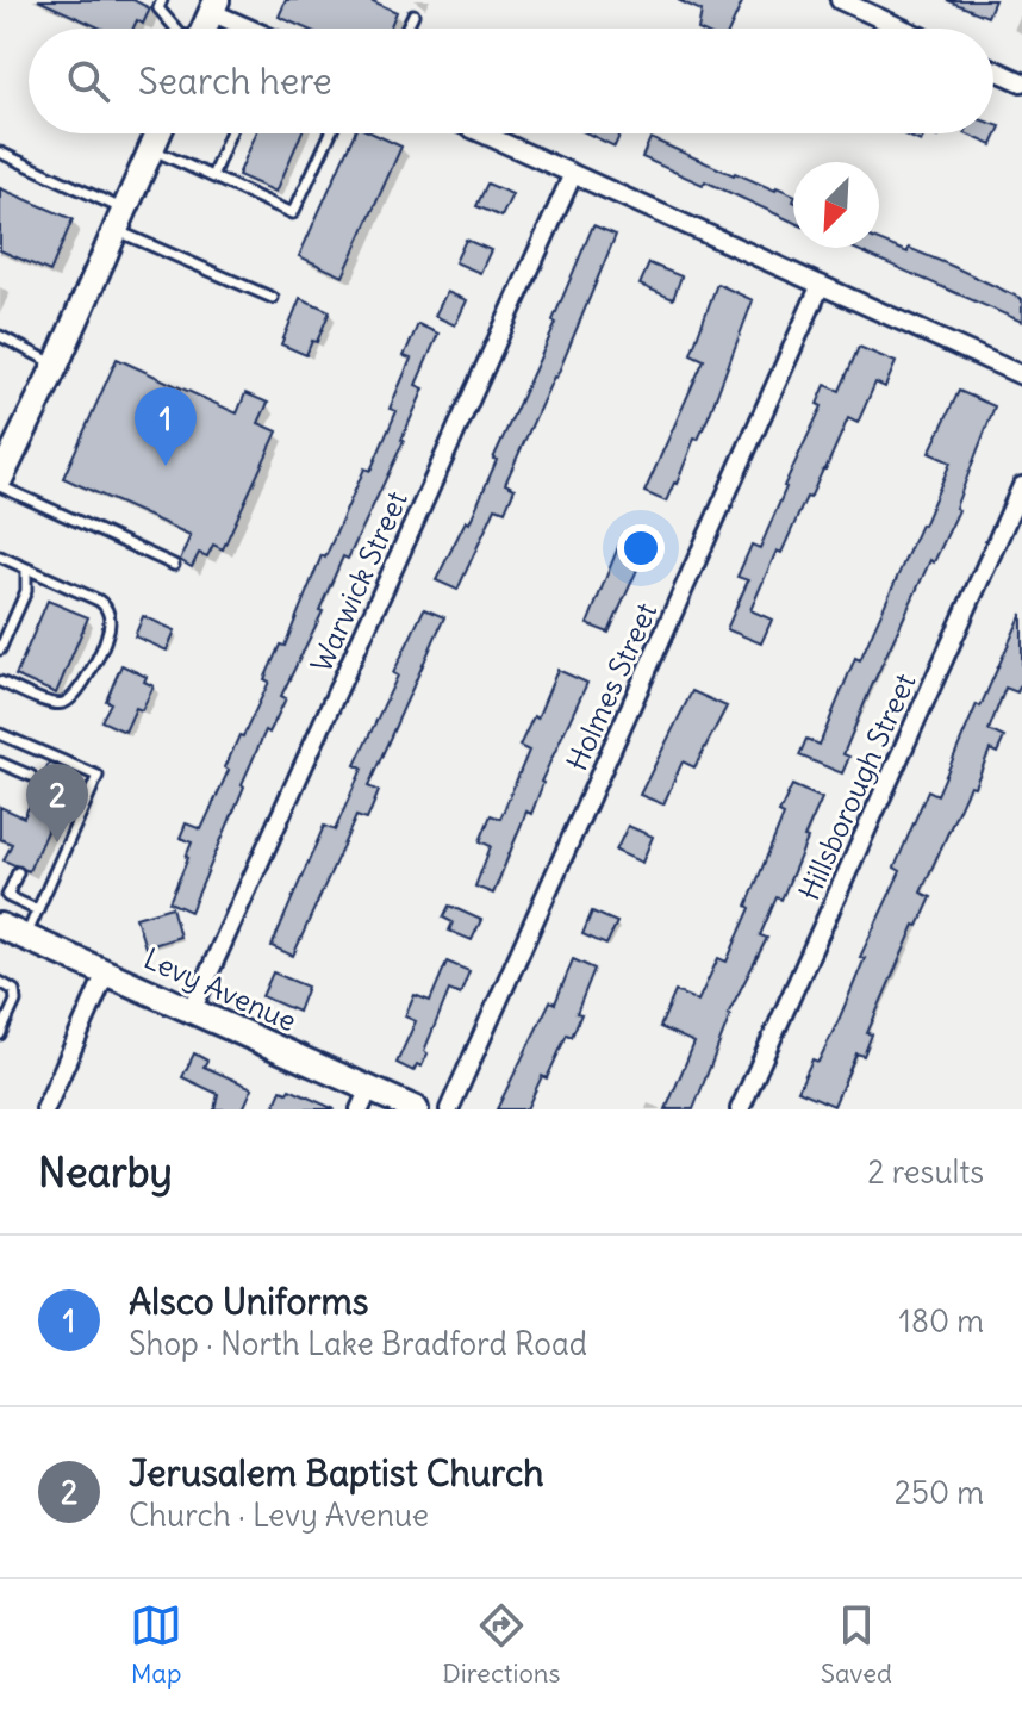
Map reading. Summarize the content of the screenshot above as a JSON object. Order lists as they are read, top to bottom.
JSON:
{
  "streets": {
    "street": [
      "Warwick Street",
      "Holmes Street",
      "Hillsborough Street",
      "Levy Avenue"
    ]
  },
  "crossings": [
    ["Warwick Street", "Levy Avenue"]
  ],
  "north": "bottom left",
  "page": {
    "search": "Search here",
    "pins": ["1", "2"],
    "heading": ["Nearby", "2 results"],
    "list": [
      {
        "mark": "1",
        "name": "Alsco Uniforms",
        "note": "Shop · North Lake Bradford Road",
        "value": "180 m"
      },
      {
        "mark": "2",
        "name": "Jerusalem Baptist Church",
        "note": "Church · Levy Avenue",
        "value": "250 m"
      }
    ],
    "nav": ["Map", "Directions", "Saved"]
  }
}
